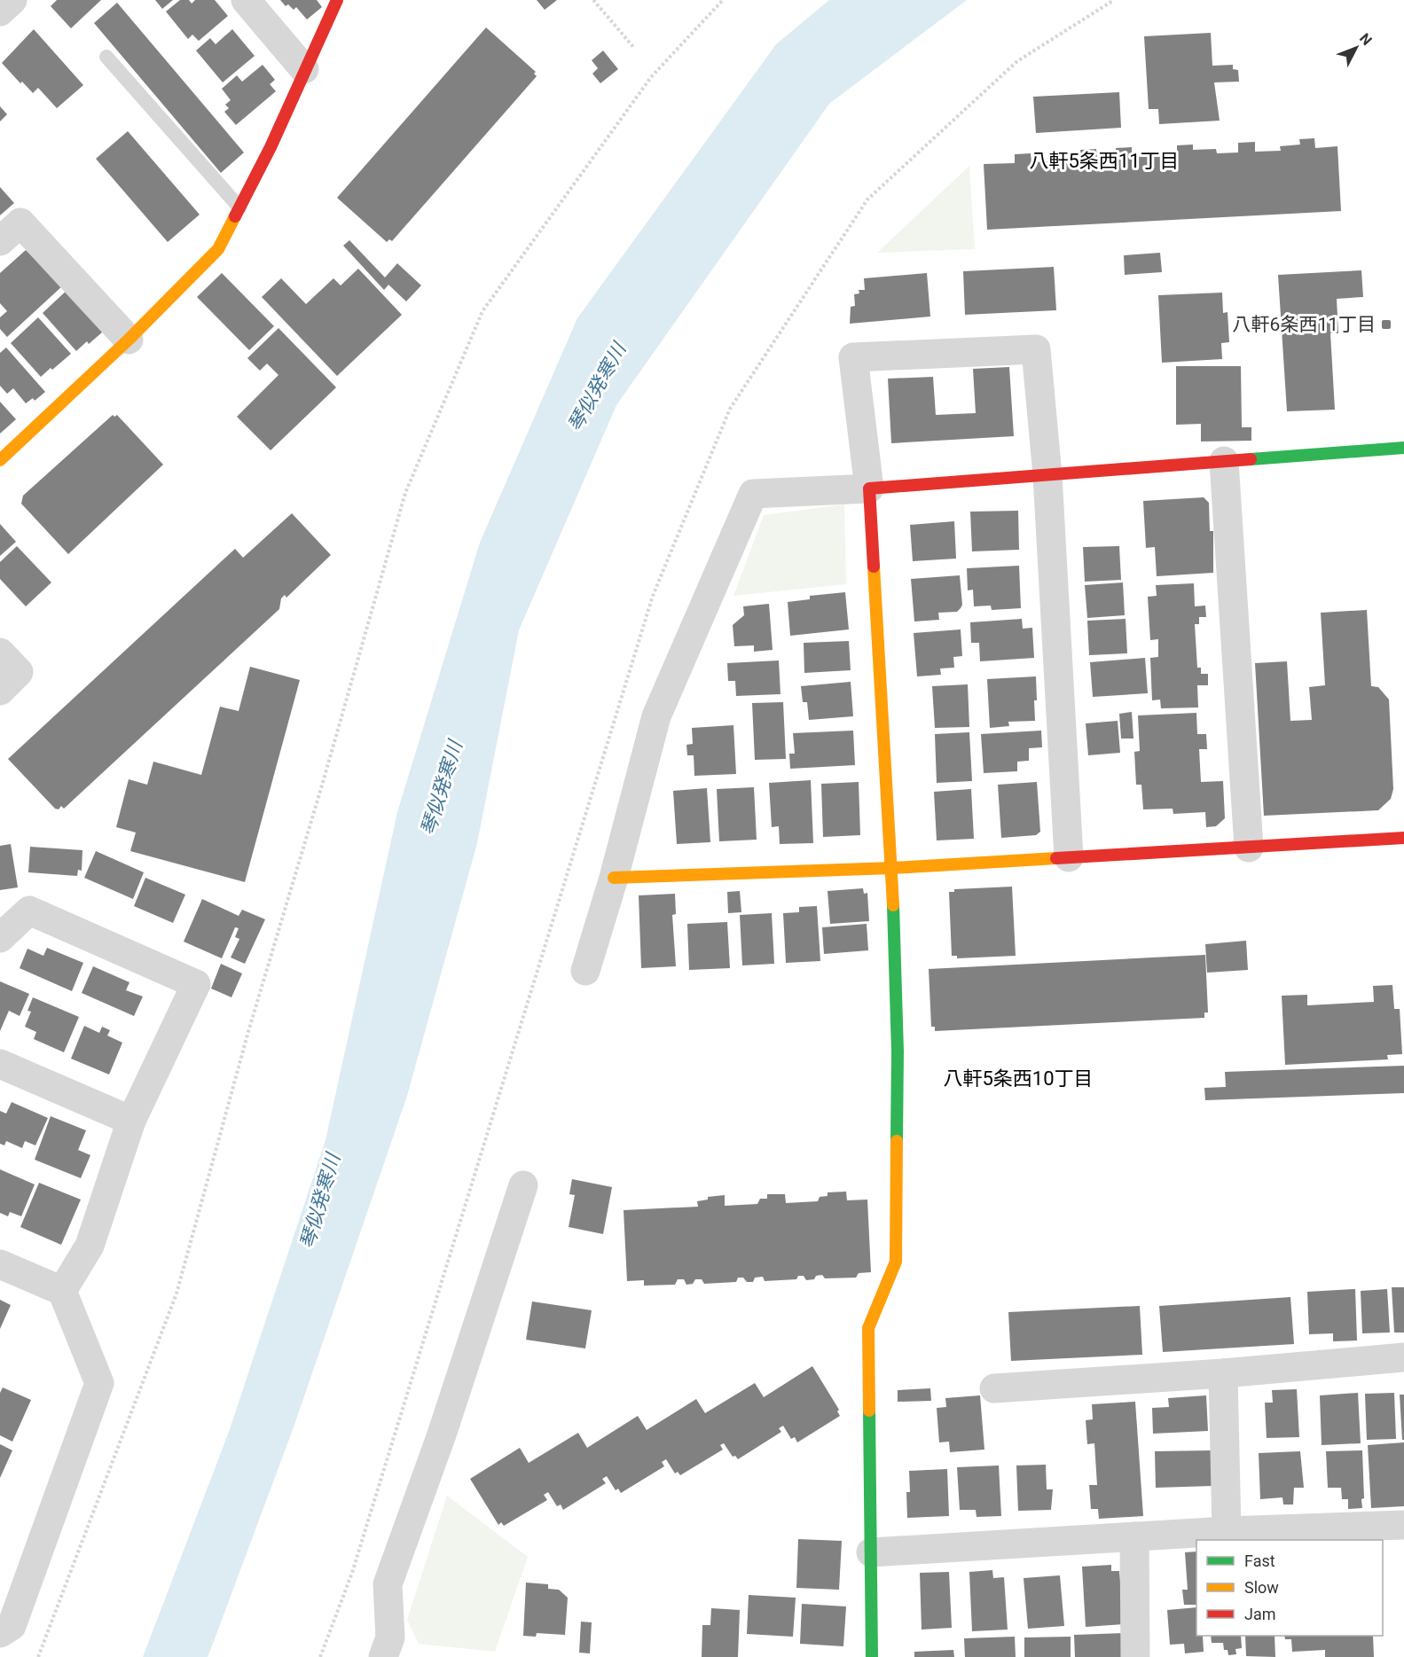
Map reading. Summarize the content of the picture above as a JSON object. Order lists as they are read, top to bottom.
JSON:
{
  "districts": ["八軒5条西11丁目", "八軒5条西10丁目"],
  "water": ["琴似発寒川"],
  "places": {
    "transit": ["八軒6条西11丁目"]
  },
  "legend": ["Fast", "Slow", "Jam"],
  "north": "top right"
}
